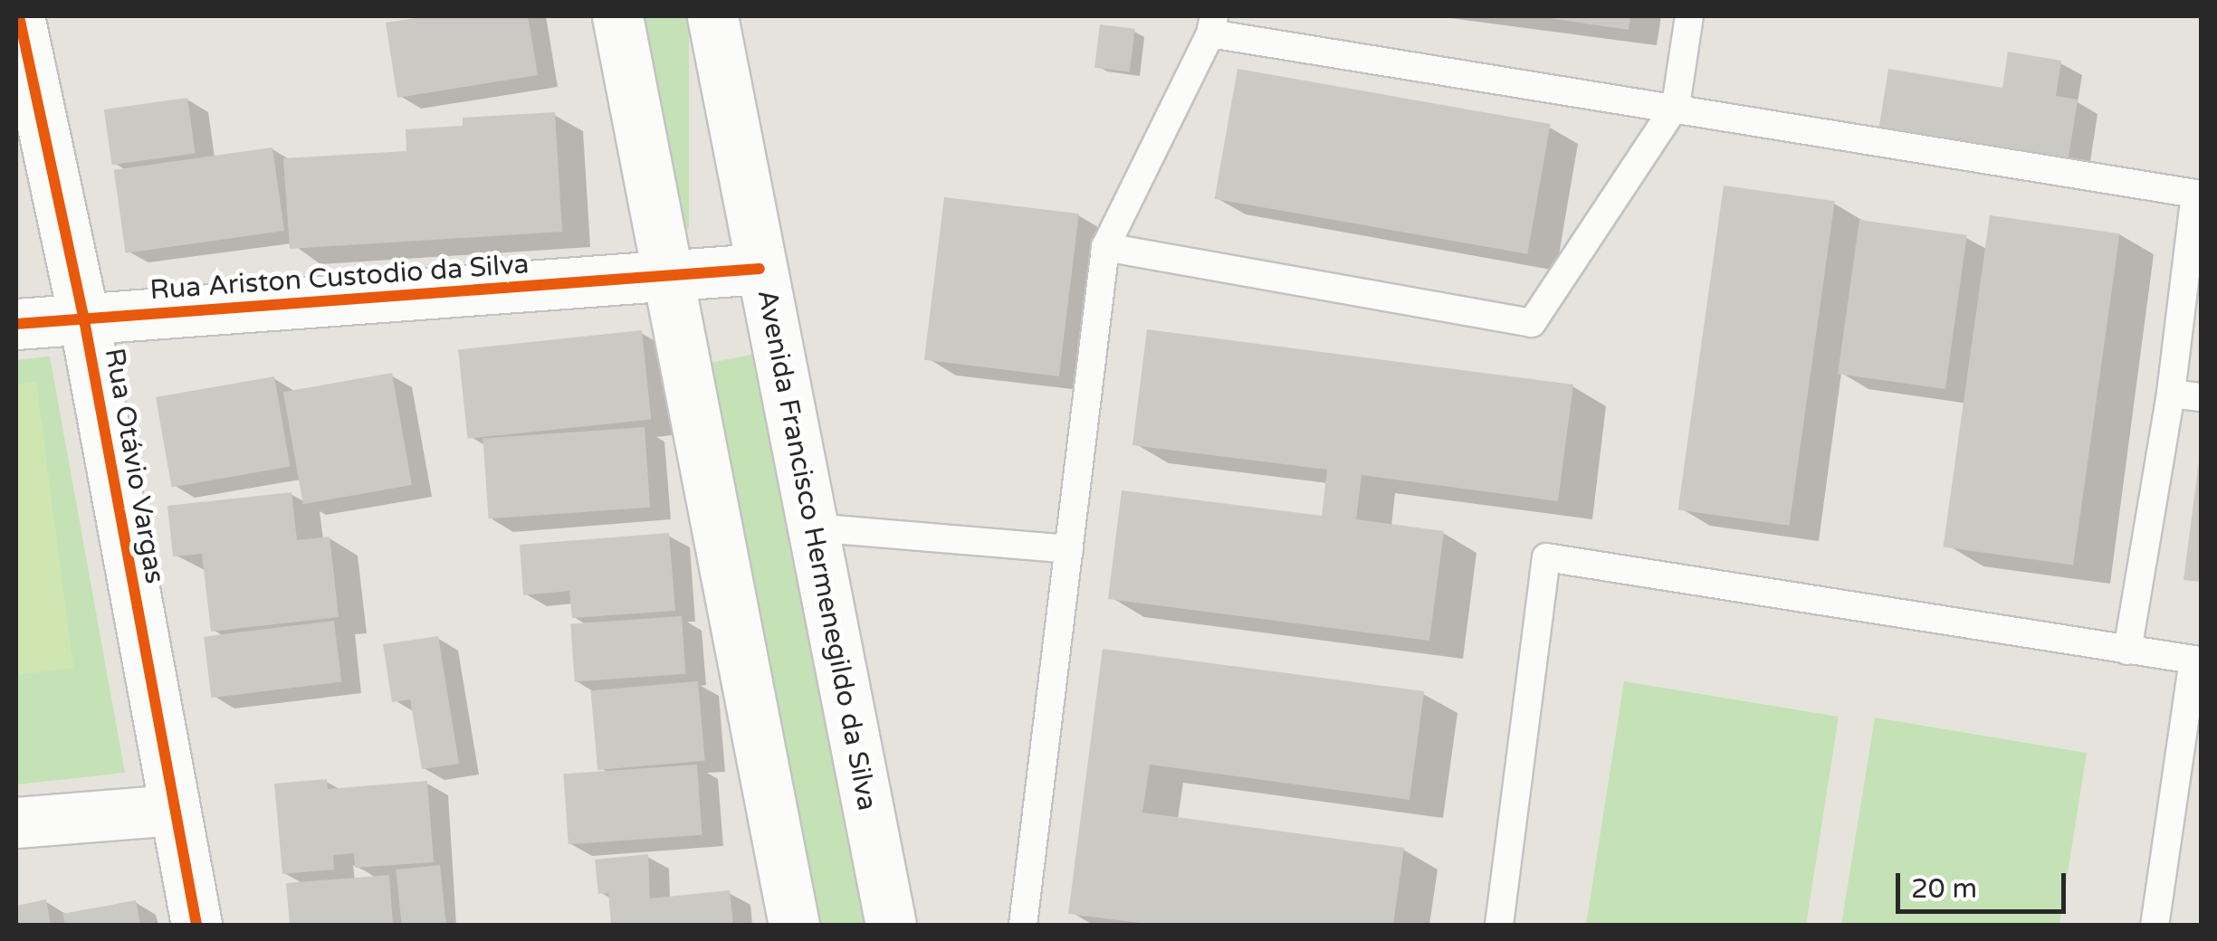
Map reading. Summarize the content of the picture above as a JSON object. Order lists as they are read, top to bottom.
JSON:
{
  "streets": {
    "street": ["Rua Ariston Custodio da Silva", "Rua Otávio Vargas", "Avenida Francisco Hermenegildo da Silva"]
  },
  "crossings": [
    ["Rua Ariston Custodio da Silva", "Rua Otávio Vargas"],
    ["Rua Ariston Custodio da Silva", "Avenida Francisco Hermenegildo da Silva"]
  ],
  "scale_bar": "20 m"
}
